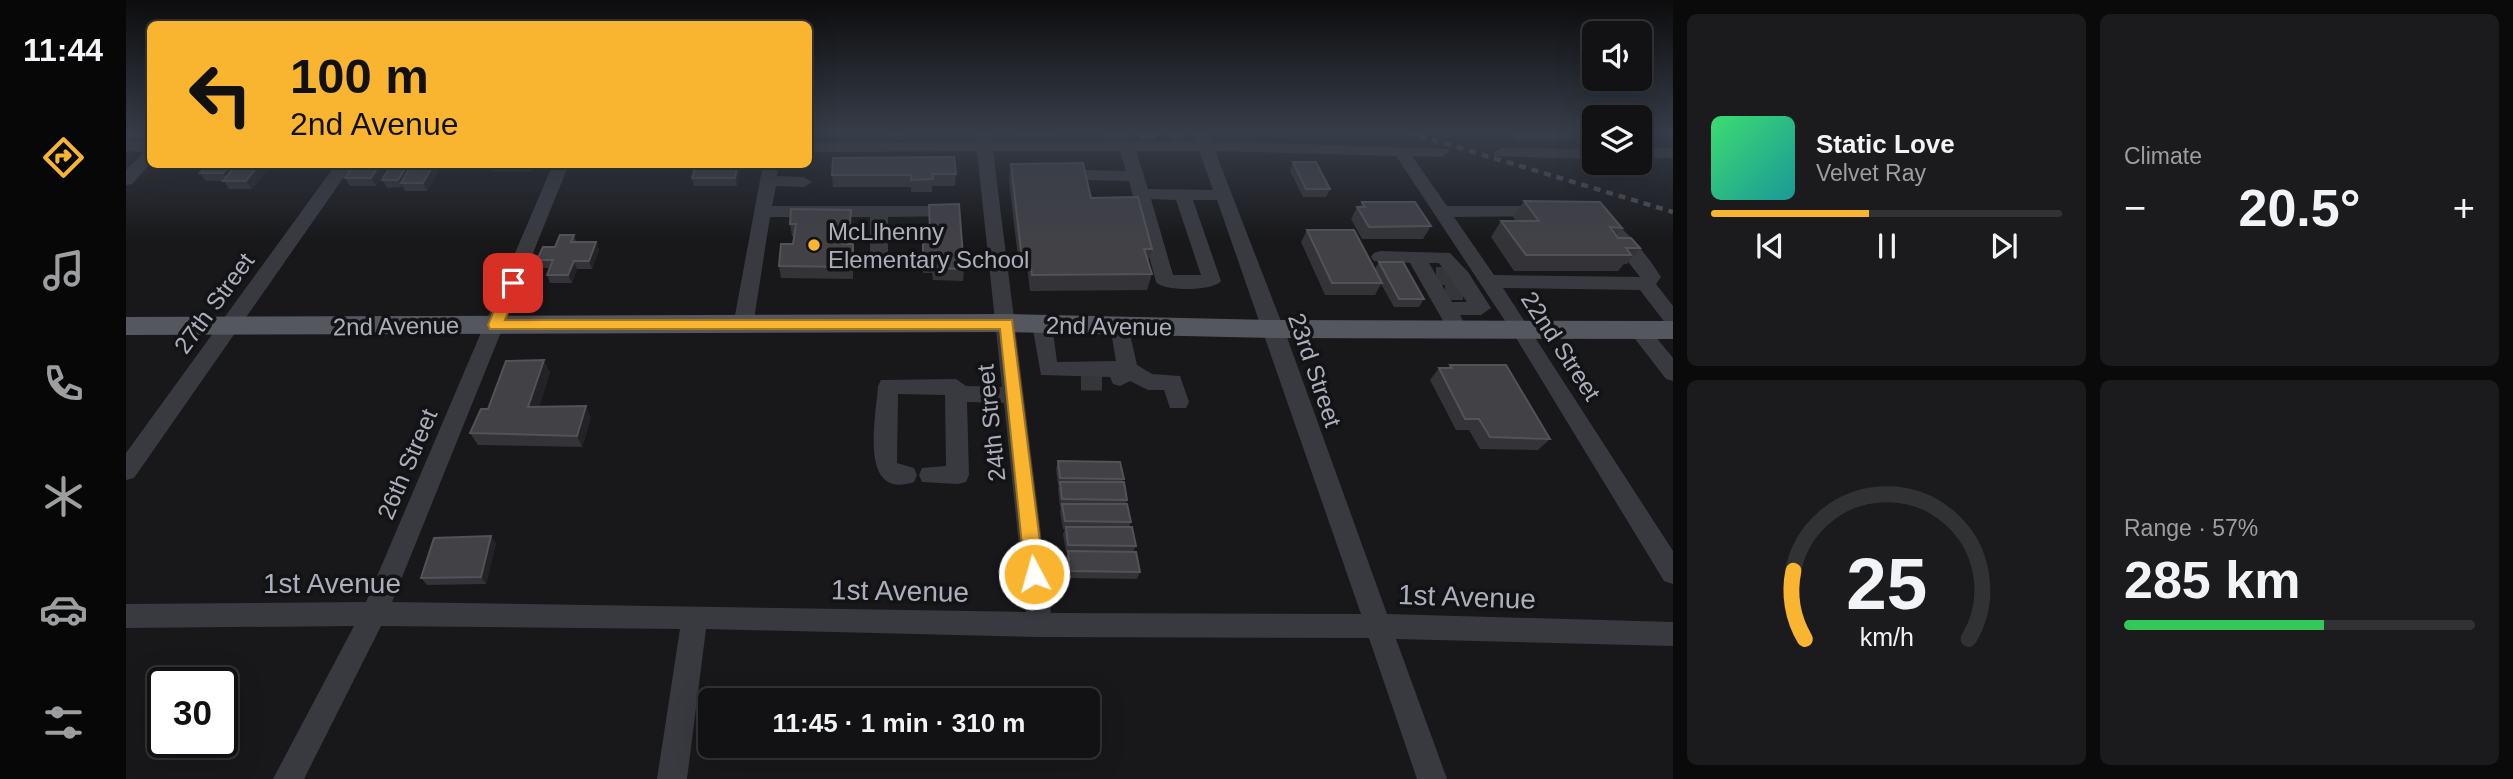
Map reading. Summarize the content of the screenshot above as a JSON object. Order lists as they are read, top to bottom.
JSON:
{
  "streets": {
    "main road": ["2nd Avenue"],
    "street": [
      "27th Street",
      "22nd Street",
      "23rd Street",
      "24th Street",
      "26th Street",
      "1st Avenue"
    ]
  },
  "crossings": [
    ["27th Street", "2nd Avenue"],
    ["2nd Avenue", "22nd Street"],
    ["2nd Avenue", "23rd Street"],
    ["2nd Avenue", "24th Street"],
    ["2nd Avenue", "26th Street"],
    ["23rd Street", "1st Avenue"],
    ["24th Street", "1st Avenue"],
    ["26th Street", "1st Avenue"]
  ],
  "places": ["McLlhenny Elementary School"],
  "page": {
    "tabs": "11:44",
    "tile": [
      "Climate",
      ["Range · 57%", "285 km"]
    ],
    "turn": ["100 m", "2nd Avenue"],
    "song": ["Static Love", "Velvet Ray"],
    "heat": ["−", "20.5°", "+"],
    "limit": "30",
    "trip": "11:45 · 1 min · 310 m",
    "gauge": ["25", "km/h"]
  }
}
